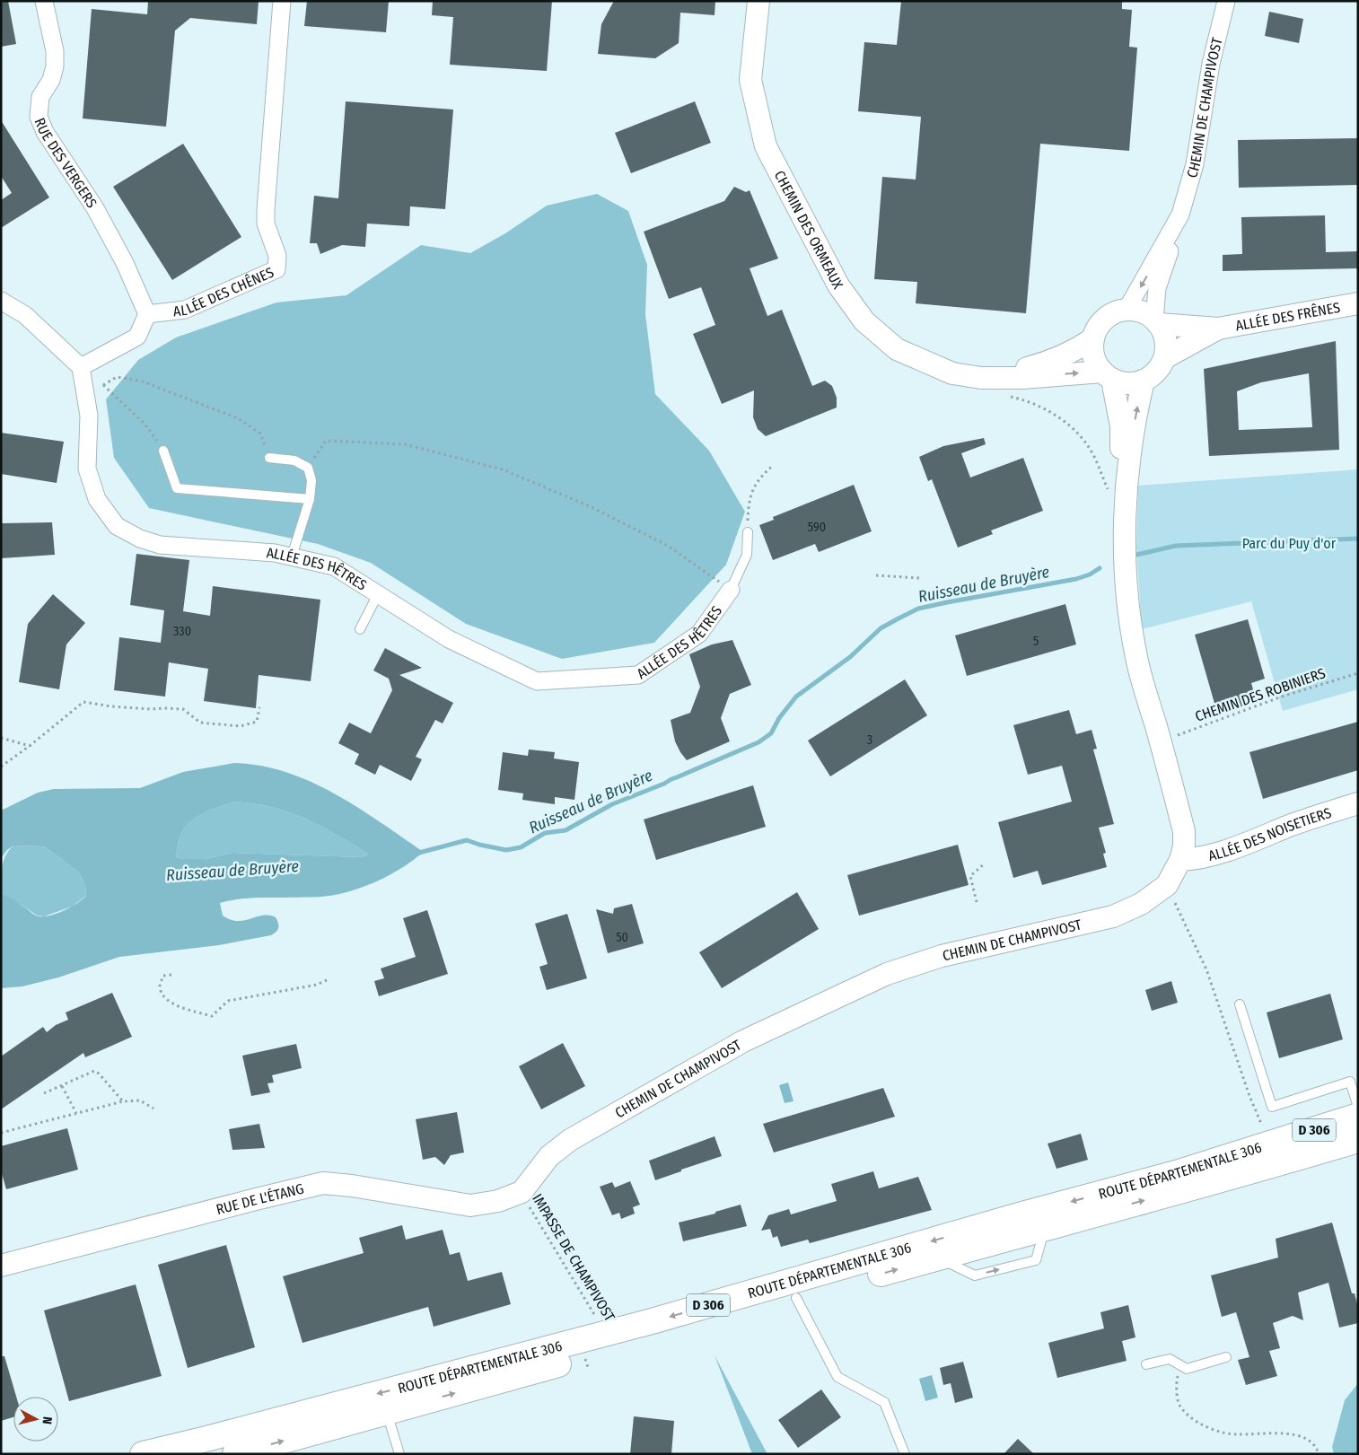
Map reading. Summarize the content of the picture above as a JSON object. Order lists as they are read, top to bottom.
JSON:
{
  "streets": {
    "main road": ["D 306", "ROUTE DÉPARTEMENTALE 306"],
    "street": [
      "CHEMIN DE CHAMPIVOST",
      "RUE DES VERGERS",
      "CHEMIN DES ORMEAUX",
      "ALLÉE DES CHÊNES",
      "ALLÉE DES FRÊNES",
      "ALLÉE DES HÊTRES",
      "ALLÉE DES NOISETIERS",
      "RUE DE L'ÉTANG"
    ],
    "path": ["CHEMIN DES ROBINIERS", "IMPASSE DE CHAMPIVOST"]
  },
  "crossings": [
    ["CHEMIN DE CHAMPIVOST", "CHEMIN DES ORMEAUX"],
    ["CHEMIN DE CHAMPIVOST", "ALLÉE DES FRÊNES"],
    ["CHEMIN DE CHAMPIVOST", "ALLÉE DES NOISETIERS"],
    ["CHEMIN DE CHAMPIVOST", "RUE DE L'ÉTANG"],
    ["CHEMIN DE CHAMPIVOST", "IMPASSE DE CHAMPIVOST"],
    ["RUE DES VERGERS", "ALLÉE DES CHÊNES"],
    ["CHEMIN DES ORMEAUX", "ALLÉE DES FRÊNES"],
    ["ROUTE DÉPARTEMENTALE 306", "IMPASSE DE CHAMPIVOST"],
    ["RUE DE L'ÉTANG", "IMPASSE DE CHAMPIVOST"]
  ],
  "water": ["Ruisseau de Bruyère"],
  "parks": ["Parc du Puy d'or"],
  "house_numbers": [
    "590",
    "330",
    "5",
    "3",
    "50"
  ],
  "north": "right"
}
